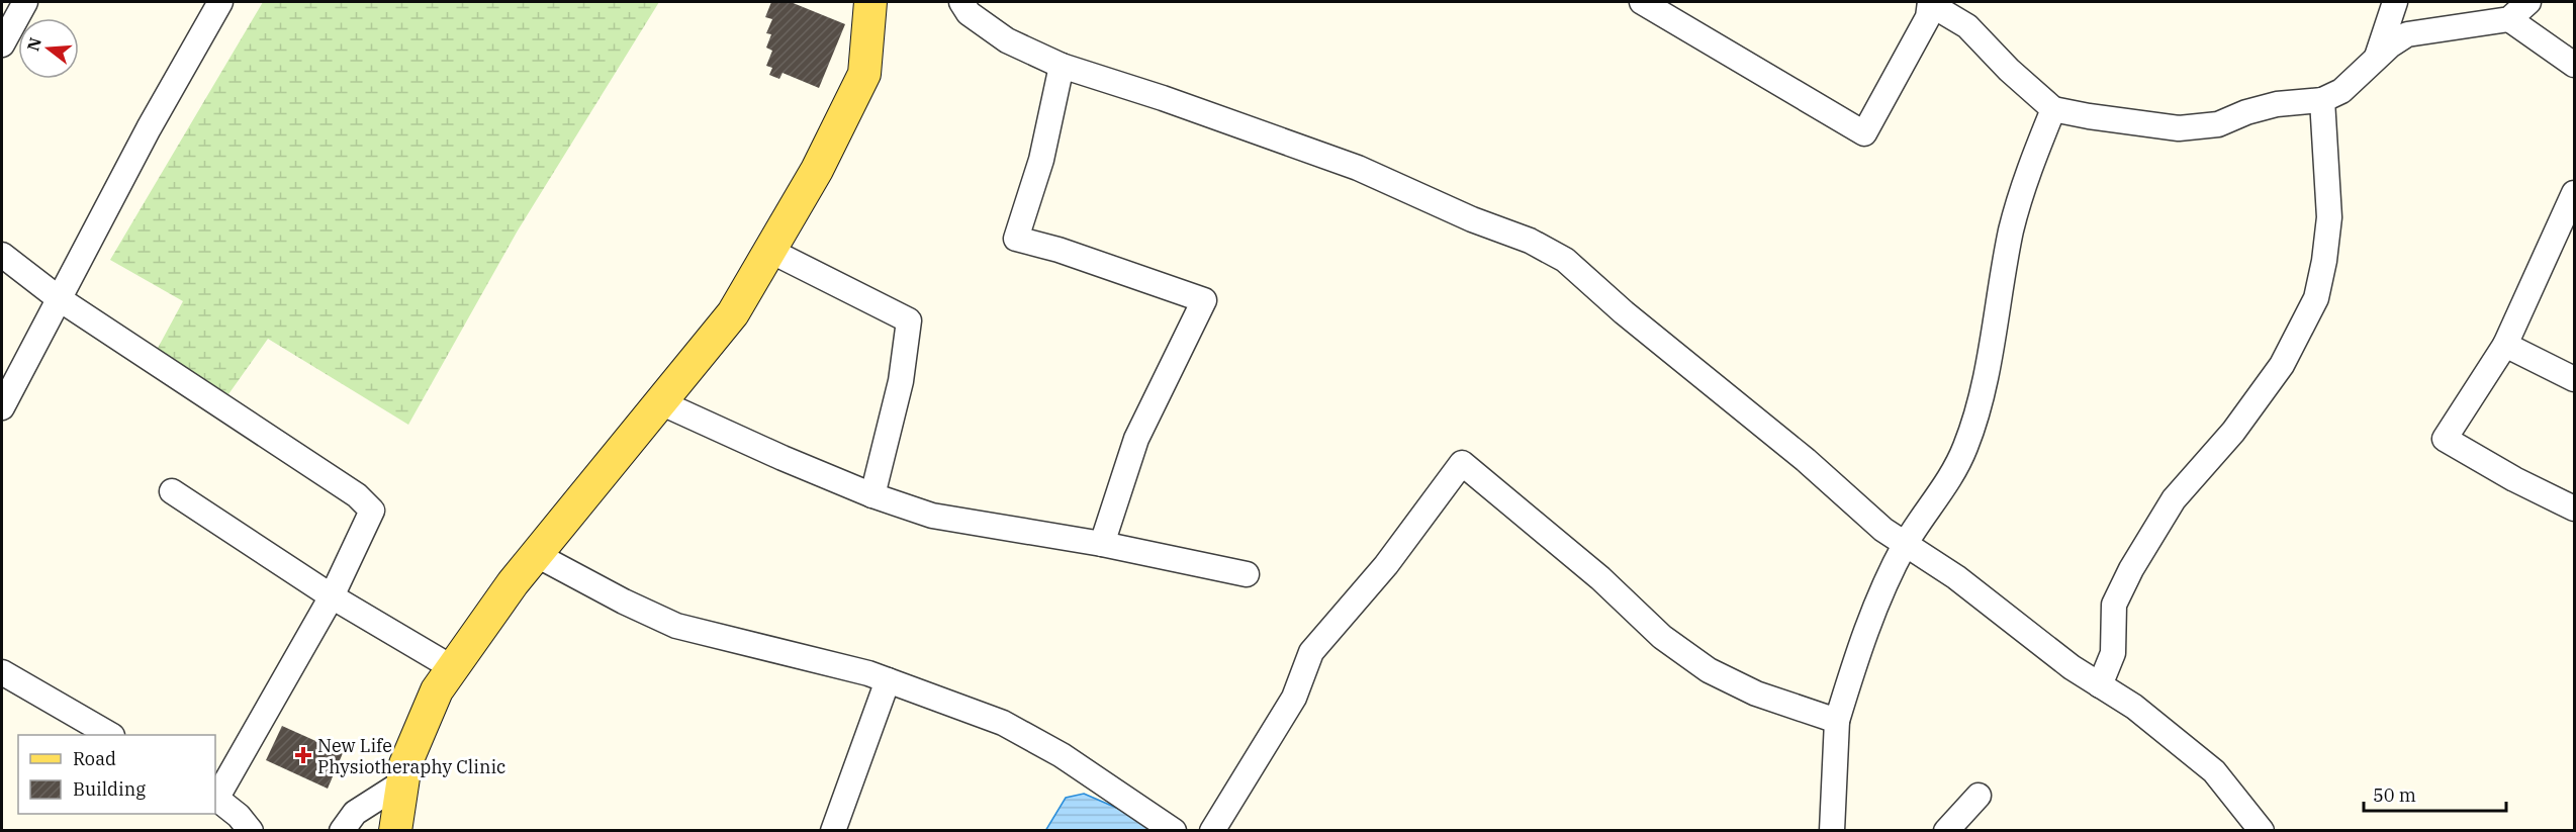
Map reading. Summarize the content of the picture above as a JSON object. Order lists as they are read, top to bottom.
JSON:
{
  "places": {
    "health": ["New Life Physiotheraphy Clinic"]
  },
  "legend": ["Road", "Building"],
  "scale_bar": "50 m",
  "north": "left"
}
